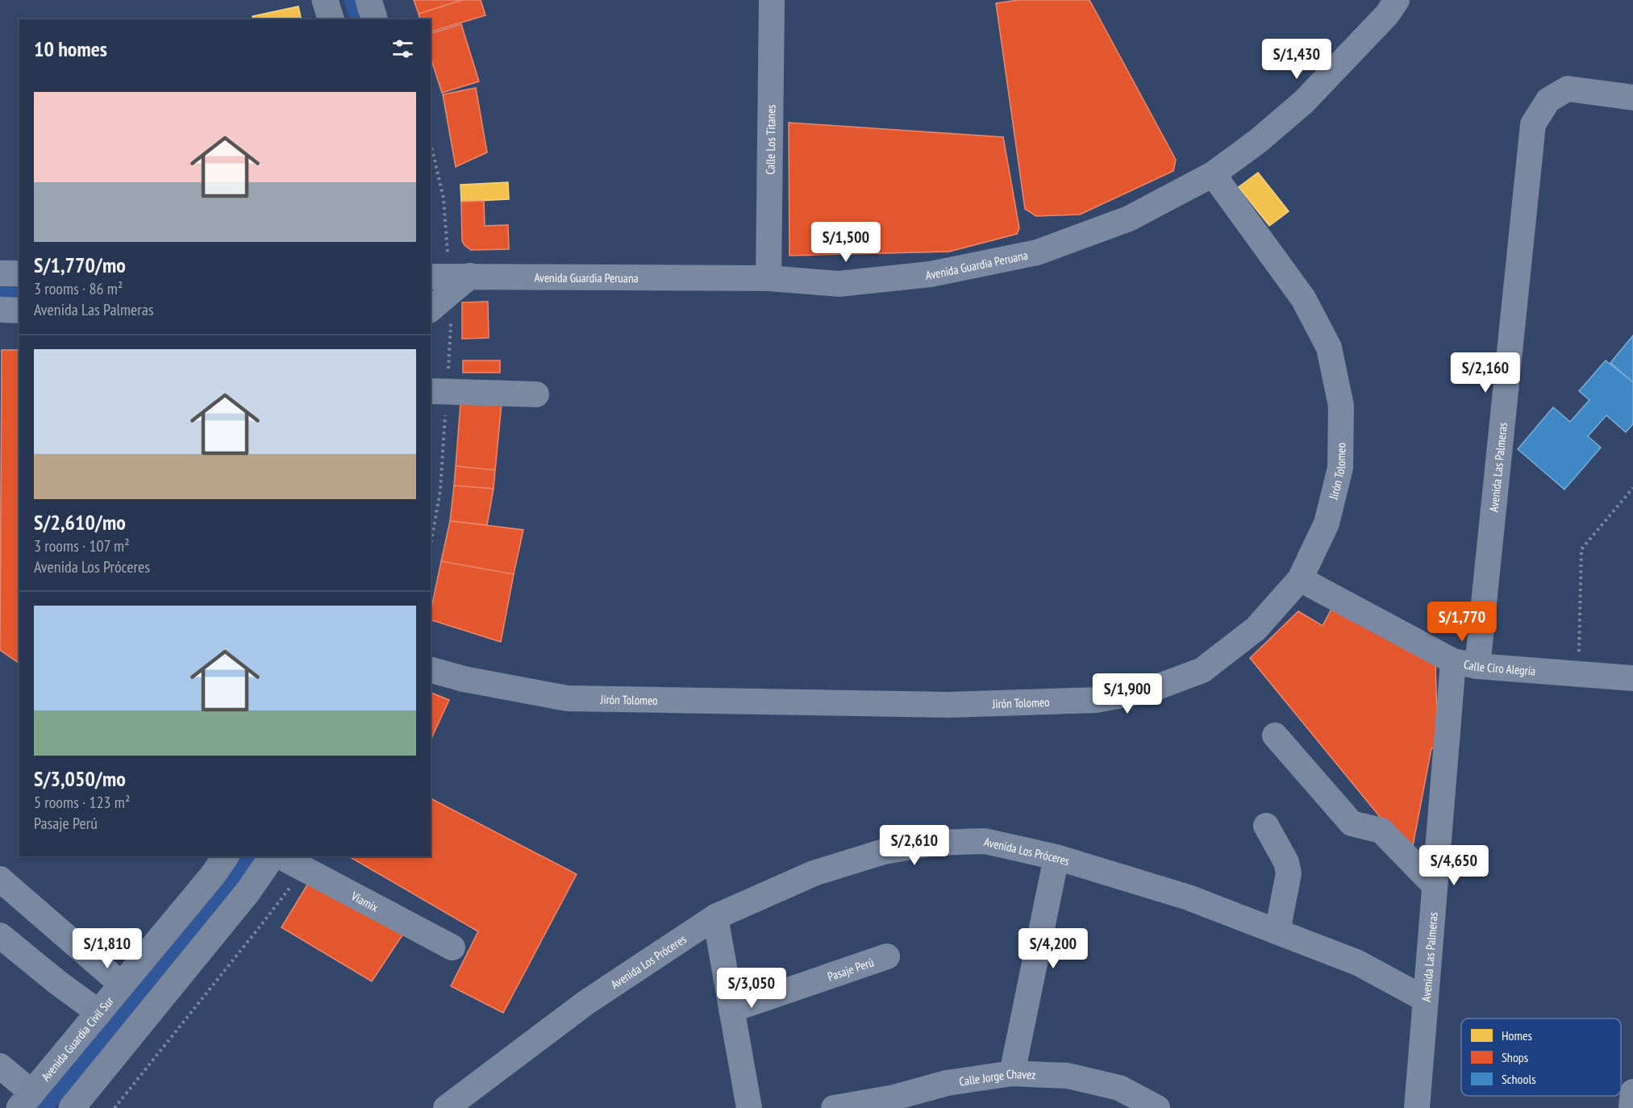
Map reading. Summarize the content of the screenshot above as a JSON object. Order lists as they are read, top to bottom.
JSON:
{
  "streets": {
    "main road": ["Avenida Guardia Civil Sur"],
    "street": [
      "Calle Los Titanes",
      "Avenida Guardia Peruana",
      "Avenida Las Palmeras",
      "Jirón Tolomeo",
      "Calle Ciro Alegría",
      "Avenida Los Próceres",
      "Viamix",
      "Pasaje Perú",
      "Calle Jorge Chavez"
    ]
  },
  "crossings": [
    ["Calle Los Titanes", "Avenida Guardia Peruana"],
    ["Avenida Guardia Peruana", "Jirón Tolomeo"],
    ["Avenida Las Palmeras", "Calle Ciro Alegría"],
    ["Avenida Las Palmeras", "Avenida Los Próceres"],
    ["Jirón Tolomeo", "Calle Ciro Alegría"]
  ],
  "legend": ["Homes", "Shops", "Schools"],
  "page": {
    "heading": "10 homes",
    "price": [
      "S/1,430",
      "S/1,500",
      "S/2,160",
      "S/1,770",
      "S/1,900",
      "S/2,610",
      "S/4,650",
      "S/1,810",
      "S/4,200",
      "S/3,050"
    ],
    "list": [
      {
        "name": "S/1,770/mo",
        "note": "3 rooms · 86 m² · Avenida Las Palmeras"
      },
      {
        "name": "S/2,610/mo",
        "note": "3 rooms · 107 m² · Avenida Los Próceres"
      },
      {
        "name": "S/3,050/mo",
        "note": "5 rooms · 123 m² · Pasaje Perú"
      }
    ]
  }
}
